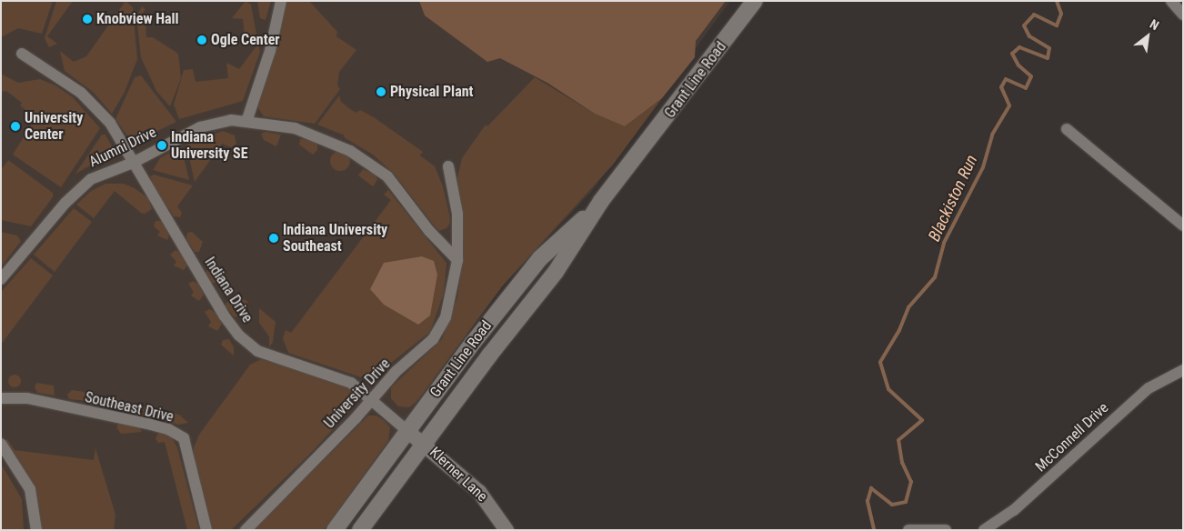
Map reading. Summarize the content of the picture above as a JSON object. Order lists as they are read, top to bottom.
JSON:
{
  "streets": {
    "main road": ["Grant Line Road"],
    "street": [
      "Alumni Drive",
      "Indiana Drive",
      "University Drive",
      "Southeast Drive",
      "McConnell Drive",
      "Klerner Lane"
    ]
  },
  "crossings": [
    ["Grant Line Road", "Indiana Drive"],
    ["Grant Line Road", "Klerner Lane"],
    ["Alumni Drive", "Indiana Drive"],
    ["Alumni Drive", "University Drive"],
    ["Indiana Drive", "University Drive"],
    ["Indiana Drive", "Klerner Lane"]
  ],
  "water": ["Blackiston Run"],
  "places": [
    "Knobview Hall",
    "Ogle Center",
    "Physical Plant",
    "University Center",
    "Indiana University SE",
    "Indiana University Southeast"
  ],
  "north": "top right"
}
